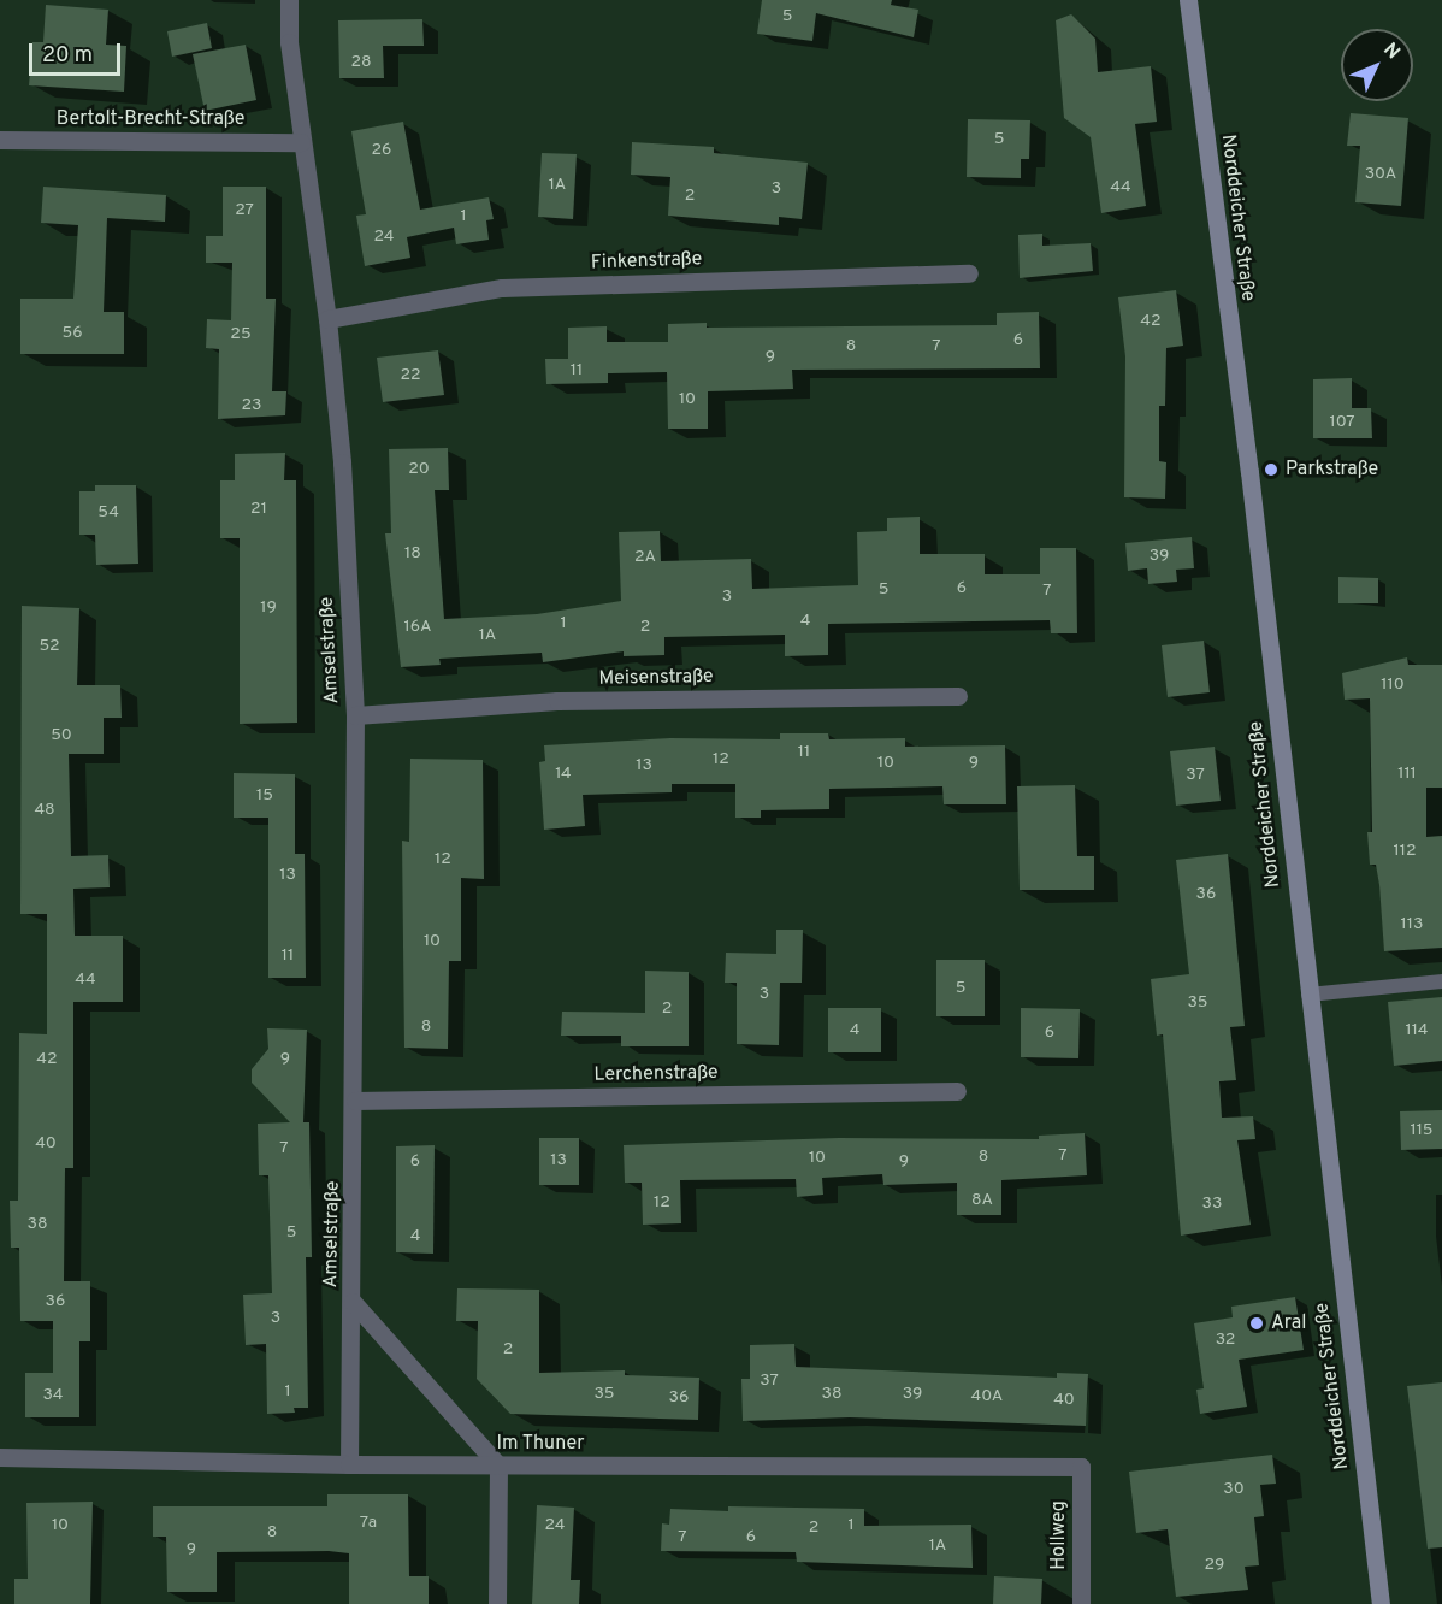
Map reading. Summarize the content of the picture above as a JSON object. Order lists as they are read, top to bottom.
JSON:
{
  "streets": {
    "main road": ["Norddeicher Straße"],
    "street": [
      "Bertolt-Brecht-Straße",
      "Finkenstraße",
      "Amselstraße",
      "Meisenstraße",
      "Lerchenstraße",
      "Im Thuner",
      "Hollweg"
    ]
  },
  "crossings": [
    ["Bertolt-Brecht-Straße", "Amselstraße"],
    ["Finkenstraße", "Amselstraße"],
    ["Amselstraße", "Meisenstraße"],
    ["Amselstraße", "Lerchenstraße"],
    ["Amselstraße", "Im Thuner"],
    ["Im Thuner", "Hollweg"]
  ],
  "places": ["Parkstraße", "Aral"],
  "house_numbers": [
    "5",
    "28",
    "5",
    "26",
    "30A",
    "1A",
    "44",
    "3",
    "2",
    "27",
    "1",
    "24",
    "42",
    "56",
    "25",
    "6",
    "8",
    "7",
    "9",
    "11",
    "22",
    "10",
    "23",
    "107",
    "20",
    "21",
    "54",
    "18",
    "39",
    "2A",
    "6",
    "5",
    "7",
    "3",
    "19",
    "4",
    "1",
    "16A",
    "2",
    "1A",
    "52",
    "110",
    "50",
    "11",
    "12",
    "10",
    "9",
    "13",
    "14",
    "111",
    "37",
    "15",
    "48",
    "112",
    "12",
    "13",
    "36",
    "113",
    "10",
    "11",
    "44",
    "5",
    "3",
    "35",
    "2",
    "8",
    "4",
    "114",
    "6",
    "42",
    "9",
    "115",
    "40",
    "7",
    "7",
    "8",
    "10",
    "13",
    "6",
    "9",
    "8A",
    "12",
    "33",
    "38",
    "5",
    "4",
    "36",
    "3",
    "32",
    "2",
    "37",
    "1",
    "35",
    "38",
    "39",
    "34",
    "40A",
    "36",
    "40",
    "30",
    "7a",
    "10",
    "24",
    "1",
    "2",
    "8",
    "7",
    "6",
    "1A",
    "9",
    "29"
  ],
  "scale_bar": "20 m",
  "north": "top right"
}
